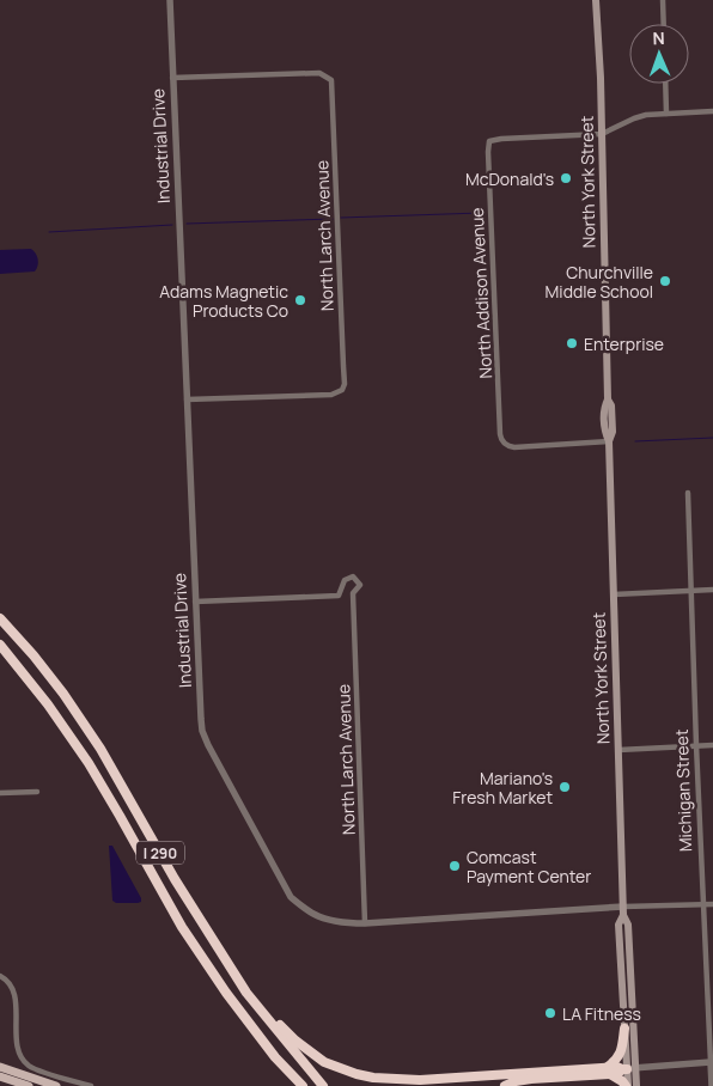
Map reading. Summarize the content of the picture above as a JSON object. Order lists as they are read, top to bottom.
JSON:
{
  "streets": {
    "highway": ["I 290"],
    "main road": ["North York Street"],
    "street": [
      "Industrial Drive",
      "North Larch Avenue",
      "North Addison Avenue",
      "Michigan Street"
    ]
  },
  "crossings": [
    ["Industrial Drive", "North York Street"],
    ["Industrial Drive", "North Larch Avenue"],
    ["North York Street", "North Addison Avenue"]
  ],
  "places": [
    "McDonald's",
    "Churchville Middle School",
    "Adams Magnetic Products Co",
    "Enterprise",
    "Mariano's Fresh Market",
    "Comcast Payment Center",
    "LA Fitness"
  ],
  "north": "top"
}
